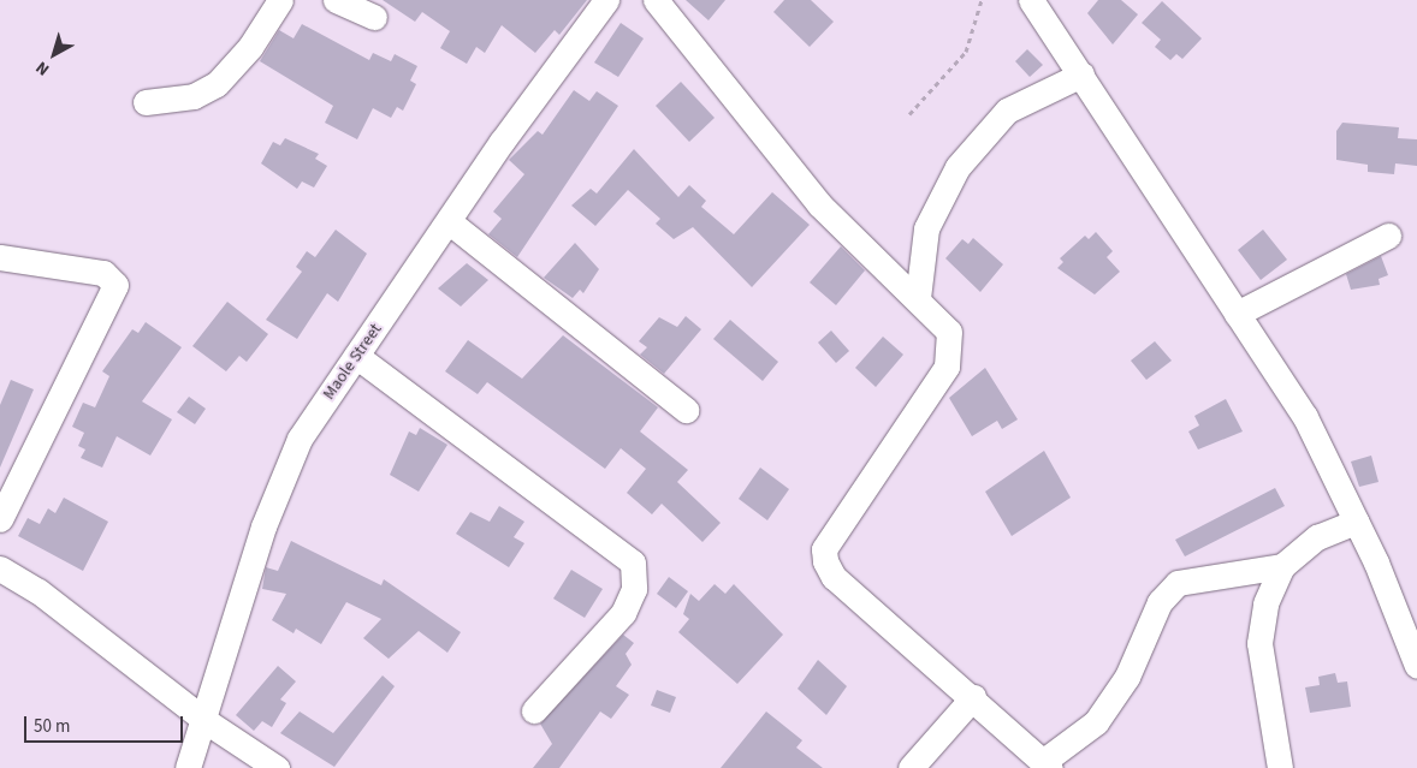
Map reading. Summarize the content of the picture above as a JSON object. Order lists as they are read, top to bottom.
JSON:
{
  "streets": {
    "street": ["Maole Street"]
  },
  "scale_bar": "50 m",
  "north": "bottom left"
}
